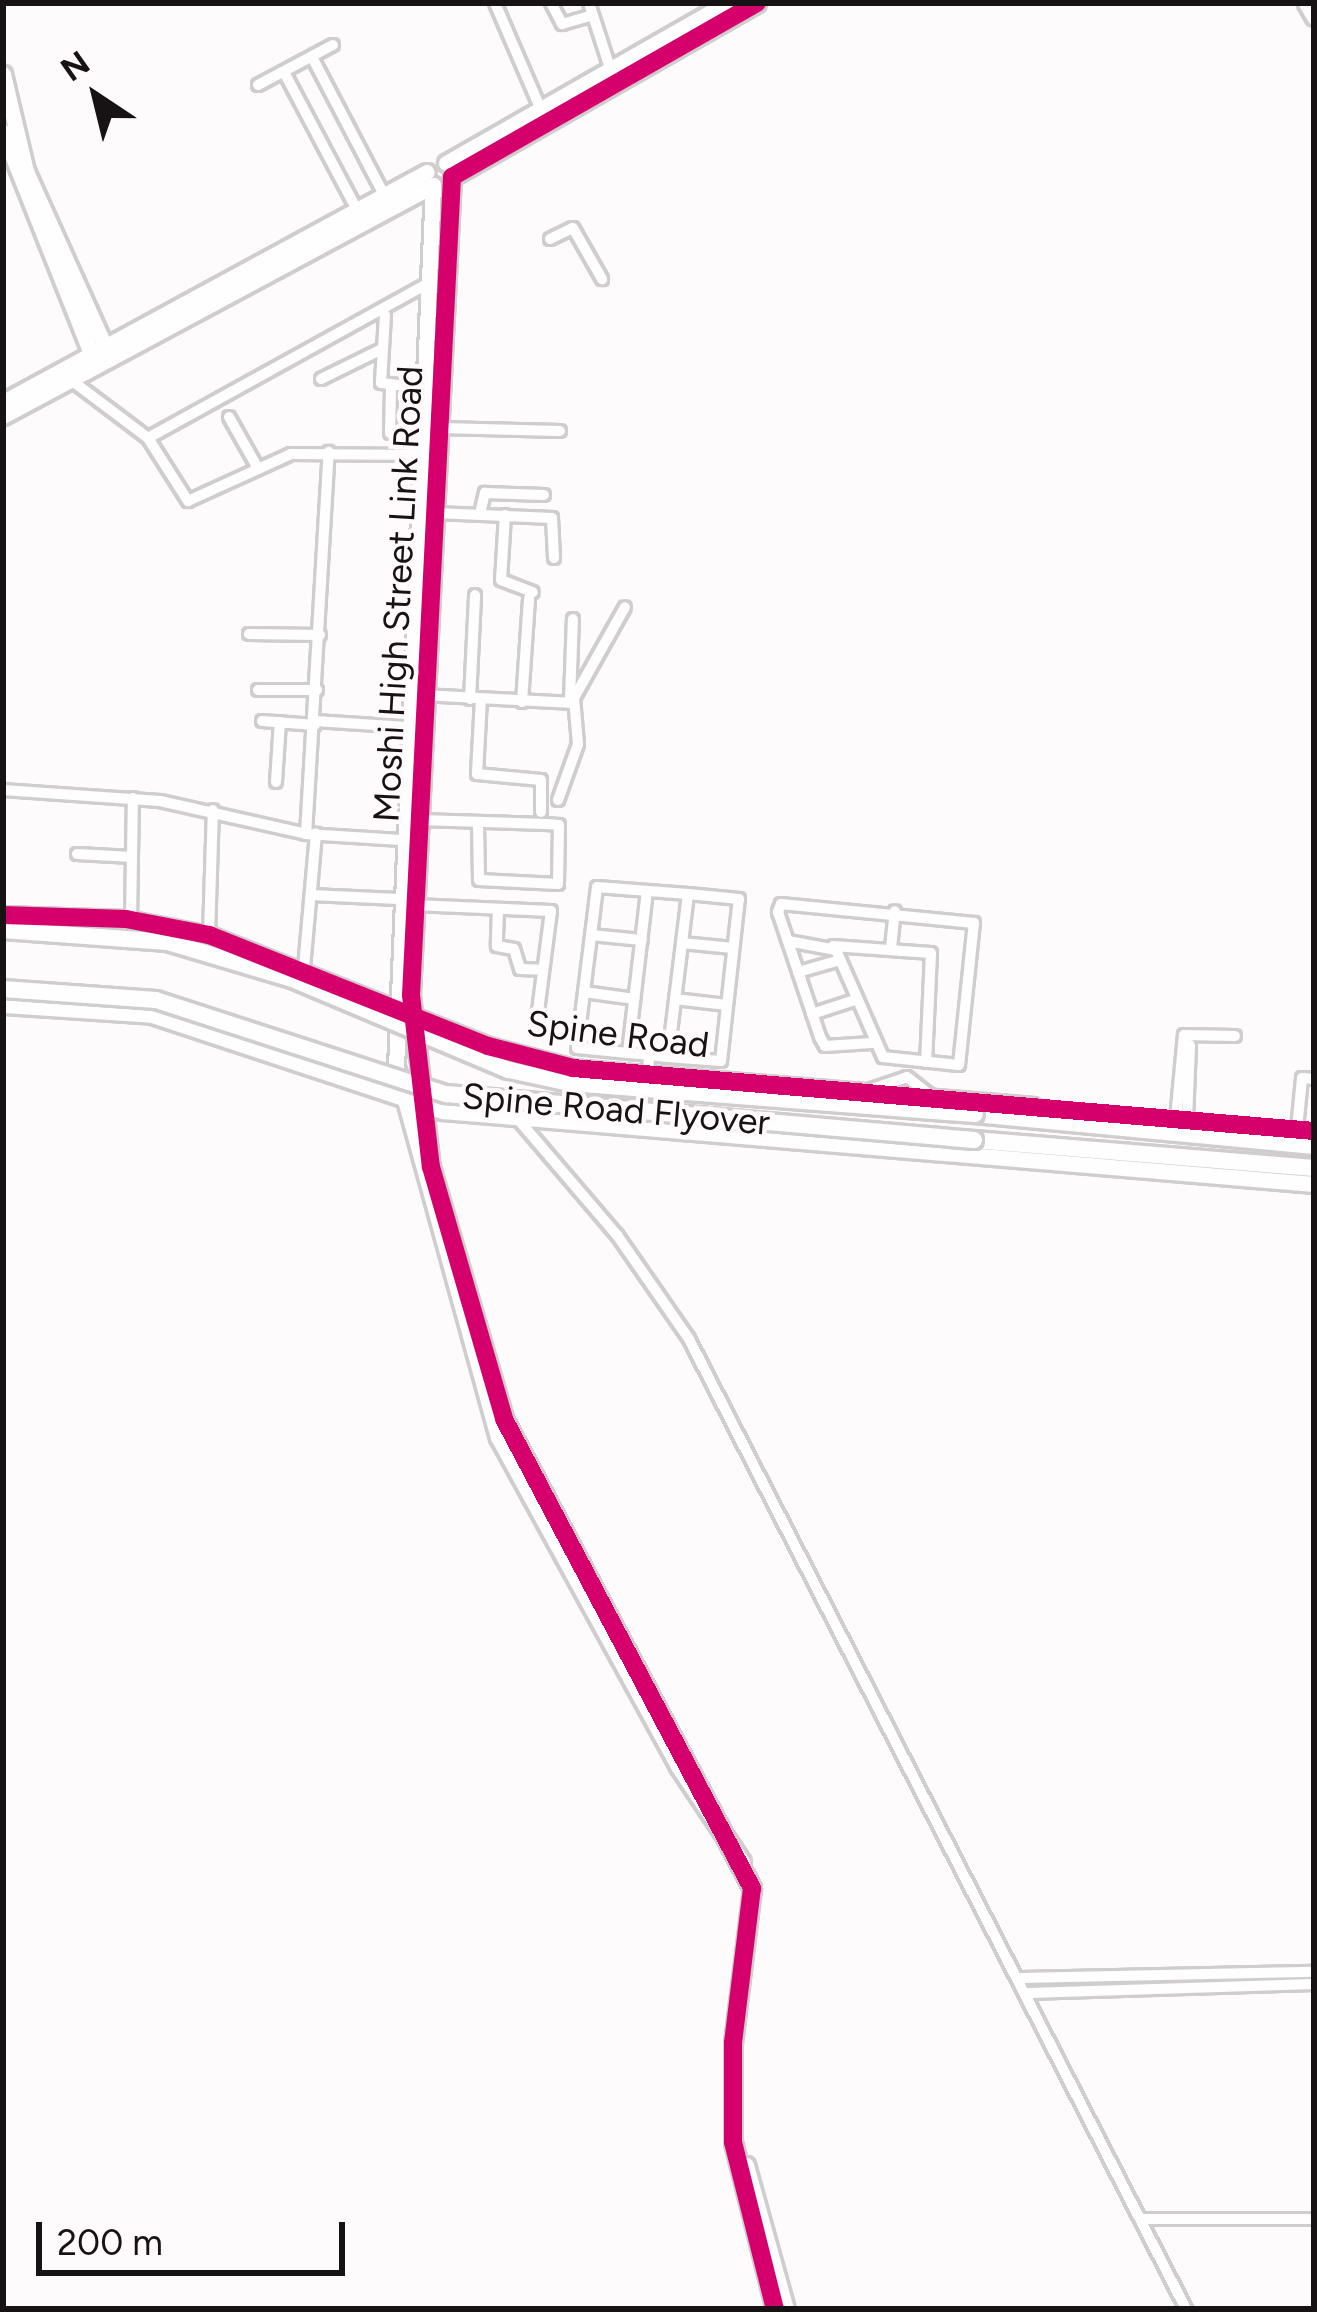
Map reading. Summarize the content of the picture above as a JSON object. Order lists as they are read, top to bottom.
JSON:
{
  "streets": {
    "main road": ["Spine Road", "Spine Road Flyover"],
    "street": ["Moshi High Street Link Road"]
  },
  "crossings": [
    ["Moshi High Street Link Road", "Spine Road"],
    ["Spine Road", "Spine Road Flyover"]
  ],
  "scale_bar": "200 m",
  "north": "top left"
}
